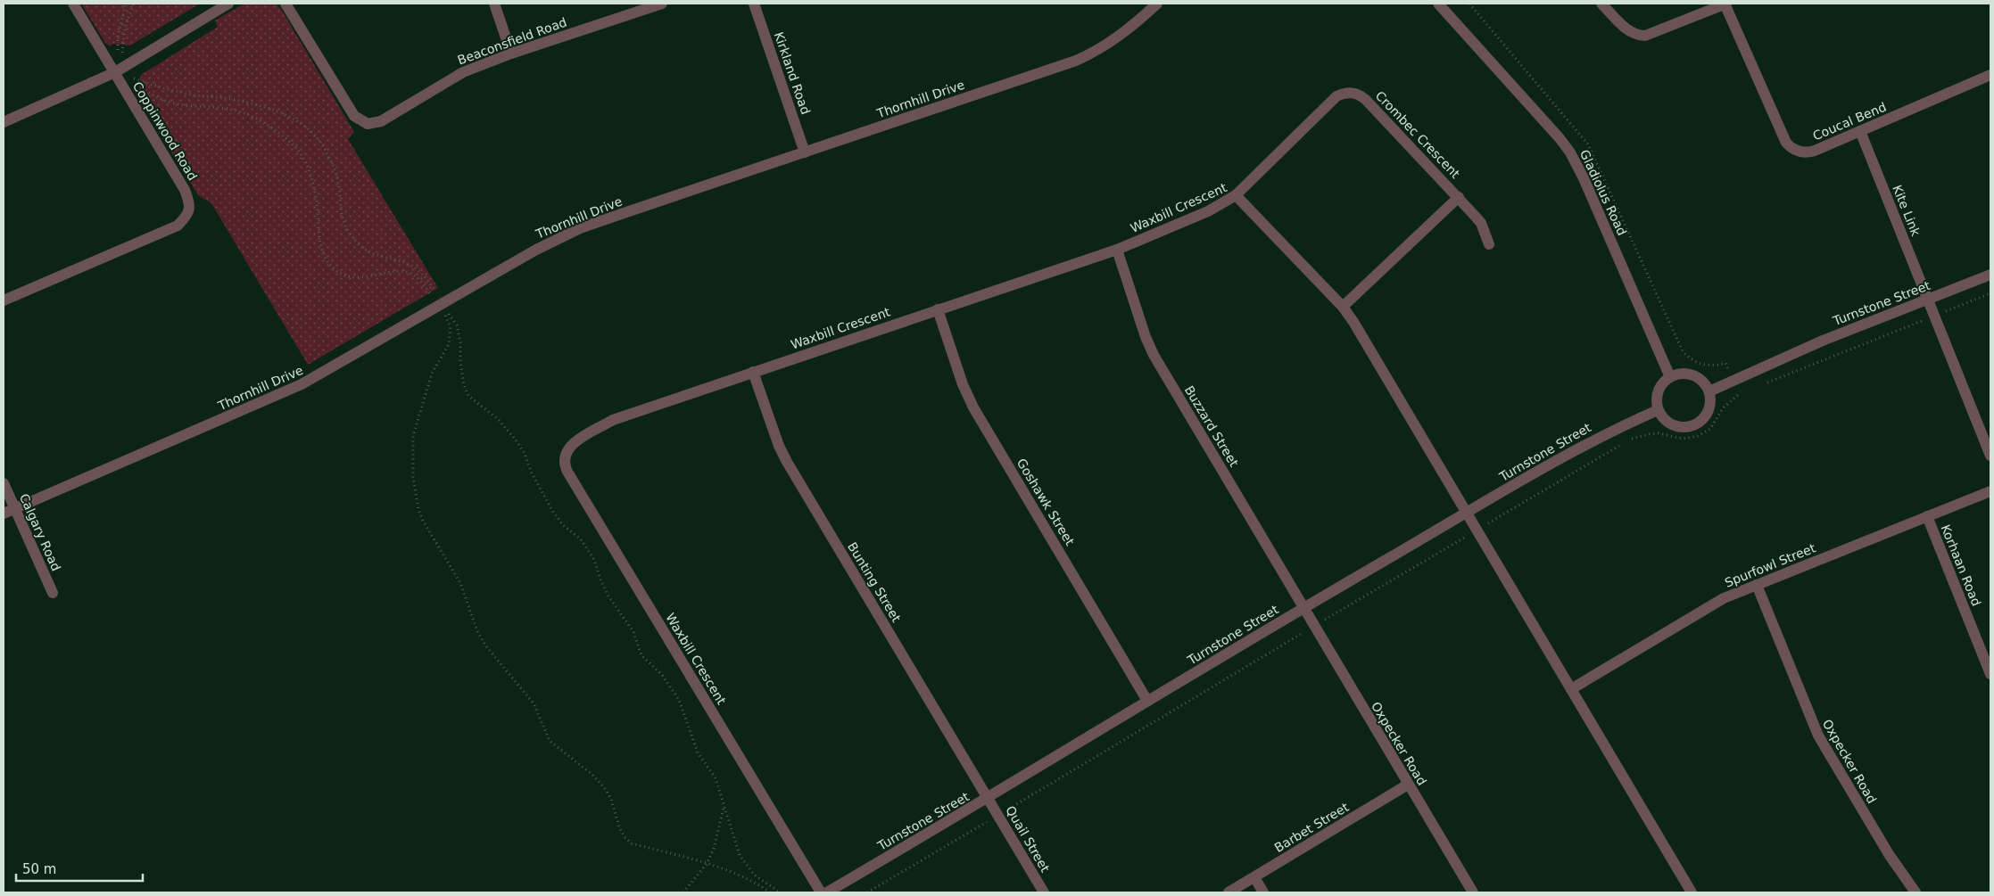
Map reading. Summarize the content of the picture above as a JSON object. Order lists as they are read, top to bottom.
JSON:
{
  "streets": {
    "street": [
      "Beaconsfield Road",
      "Kirkland Road",
      "Thornhill Drive",
      "Coucal Bend",
      "Coppinwood Road",
      "Crombec Crescent",
      "Gladiolus Road",
      "Waxbill Crescent",
      "Kite Link",
      "Turnstone Street",
      "Buzzard Street",
      "Goshawk Street",
      "Calgary Road",
      "Spurfowl Street",
      "Korhaan Road",
      "Bunting Street",
      "Oxpecker Road",
      "Barbet Street",
      "Quail Street"
    ]
  },
  "crossings": [
    ["Kirkland Road", "Thornhill Drive"],
    ["Thornhill Drive", "Calgary Road"],
    ["Coucal Bend", "Kite Link"],
    ["Crombec Crescent", "Waxbill Crescent"],
    ["Gladiolus Road", "Turnstone Street"],
    ["Waxbill Crescent", "Turnstone Street"],
    ["Waxbill Crescent", "Buzzard Street"],
    ["Waxbill Crescent", "Goshawk Street"],
    ["Waxbill Crescent", "Spurfowl Street"],
    ["Waxbill Crescent", "Bunting Street"],
    ["Kite Link", "Turnstone Street"],
    ["Turnstone Street", "Buzzard Street"],
    ["Turnstone Street", "Goshawk Street"],
    ["Turnstone Street", "Bunting Street"],
    ["Turnstone Street", "Oxpecker Road"],
    ["Turnstone Street", "Quail Street"],
    ["Buzzard Street", "Oxpecker Road"],
    ["Spurfowl Street", "Korhaan Road"],
    ["Spurfowl Street", "Oxpecker Road"],
    ["Bunting Street", "Quail Street"],
    ["Oxpecker Road", "Barbet Street"]
  ],
  "scale_bar": "50 m"
}
